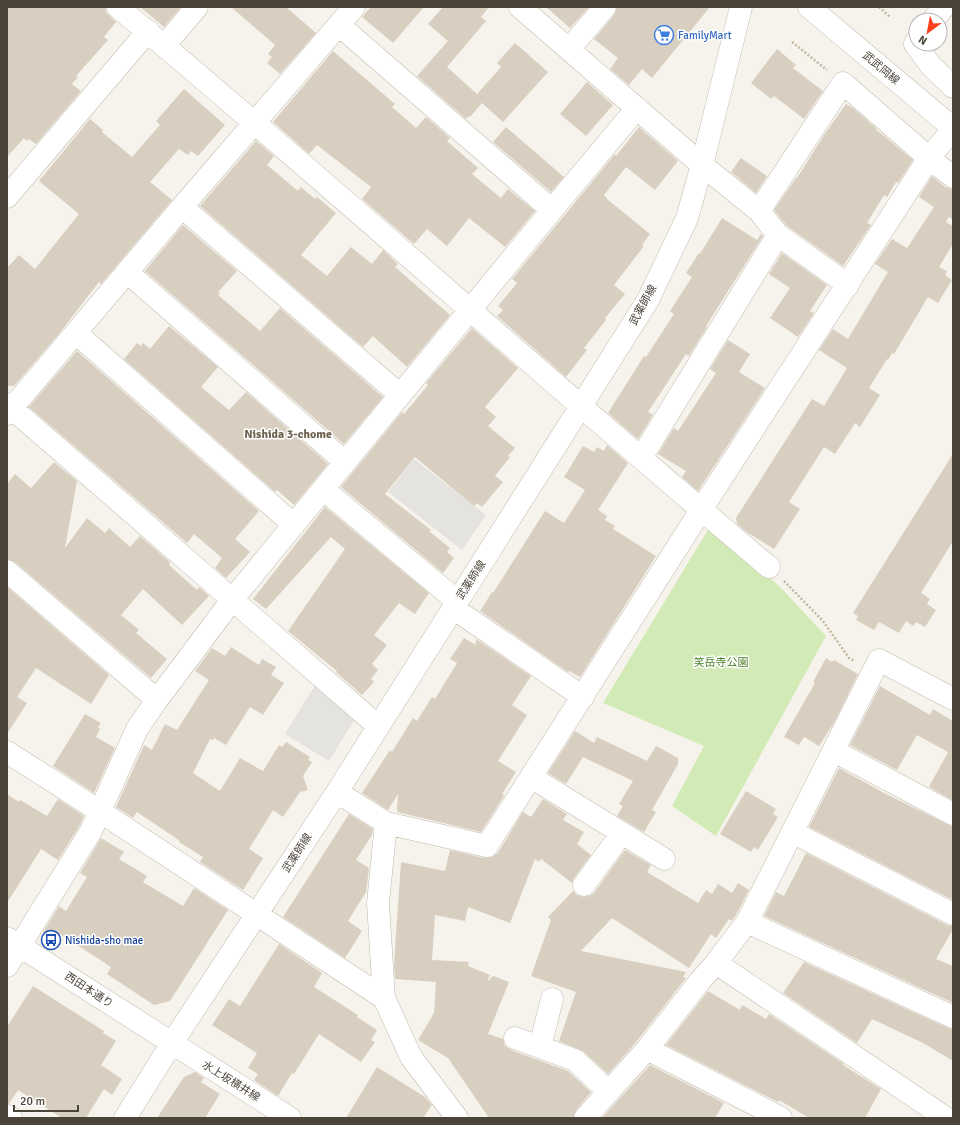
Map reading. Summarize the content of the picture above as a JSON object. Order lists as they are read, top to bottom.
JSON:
{
  "streets": {
    "street": [
      "武武岡線",
      "武薬師線",
      "西田本通り",
      "水上坂横井線"
    ]
  },
  "crossings": [
    ["武薬師線", "西田本通り"],
    ["武薬師線", "水上坂横井線"],
    ["西田本通り", "水上坂横井線"]
  ],
  "districts": ["Nishida 3-chome"],
  "parks": ["笑岳寺公園"],
  "places": {
    "supermarket": ["FamilyMart"],
    "bus stop": ["Nishida-sho mae"]
  },
  "scale_bar": "20 m",
  "north": "bottom left"
}
